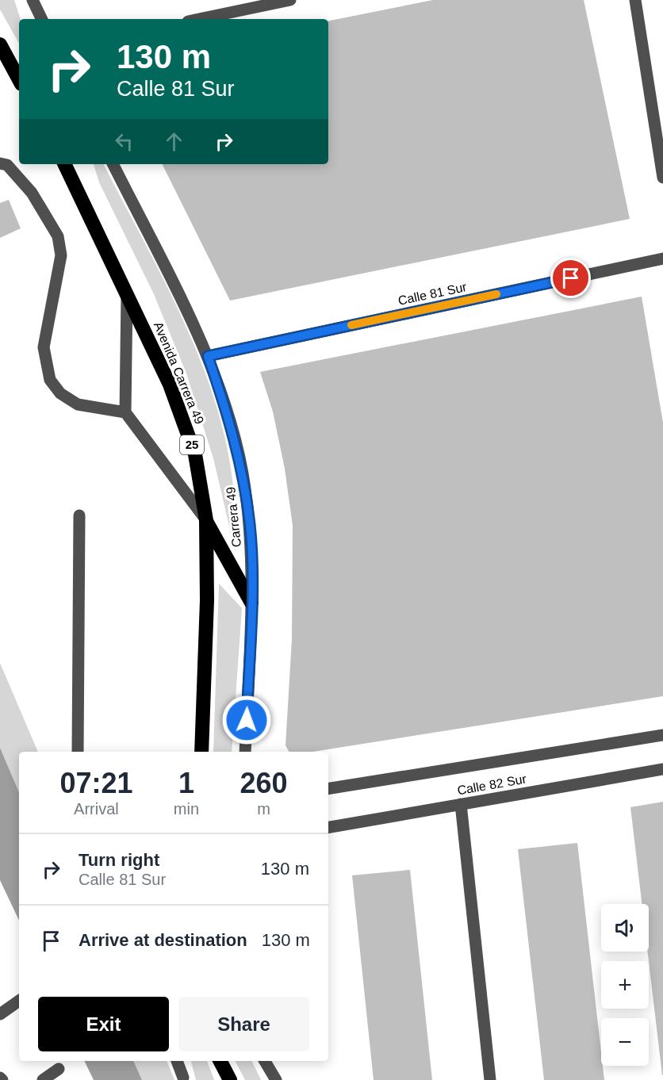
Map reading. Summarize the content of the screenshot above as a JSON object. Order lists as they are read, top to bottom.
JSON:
{
  "streets": {
    "highway": ["Avenida Carrera 49", "25"],
    "street": ["Calle 81 Sur", "Carrera 49", "Calle 82 Sur"]
  },
  "crossings": [
    ["Calle 81 Sur", "Carrera 49"]
  ],
  "page": {
    "turn": ["130 m", "Calle 81 Sur"],
    "eta": [
      "07:21",
      "Arrival",
      "1",
      "min",
      "260",
      "m"
    ],
    "list": [
      {
        "name": "Turn right",
        "note": "Calle 81 Sur",
        "value": "130 m"
      },
      {
        "name": "Arrive at destination",
        "value": "130 m"
      }
    ],
    "map_buttons": ["+", "−"],
    "buttons": ["Exit", "Share"]
  }
}
